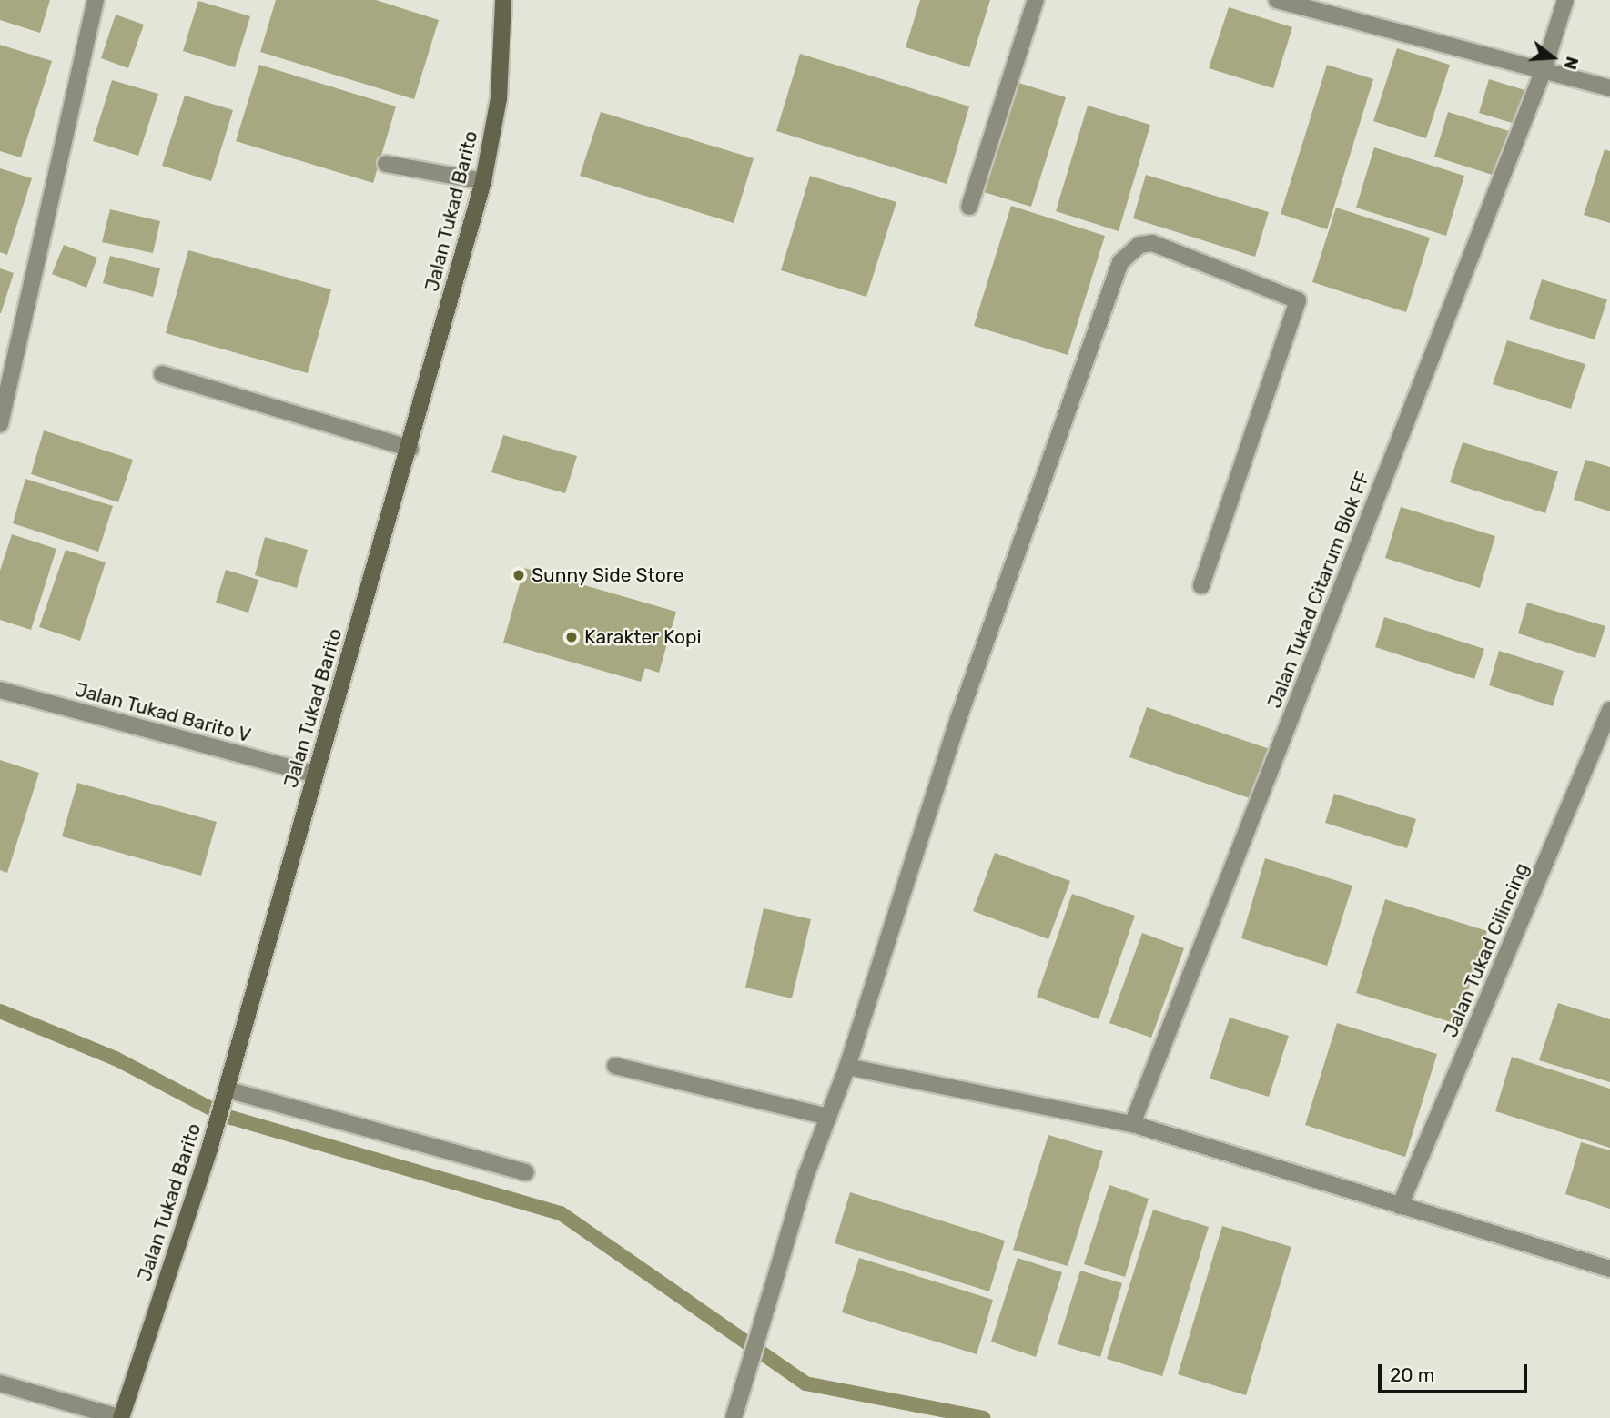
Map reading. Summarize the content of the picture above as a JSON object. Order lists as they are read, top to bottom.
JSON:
{
  "streets": {
    "street": [
      "Jalan Tukad Barito",
      "Jalan Tukad Citarum Blok FF",
      "Jalan Tukad Barito V",
      "Jalan Tukad Cilincing"
    ]
  },
  "crossings": [
    ["Jalan Tukad Barito", "Jalan Tukad Barito V"]
  ],
  "places": ["Sunny Side Store", "Karakter Kopi"],
  "scale_bar": "20 m",
  "north": "right"
}
